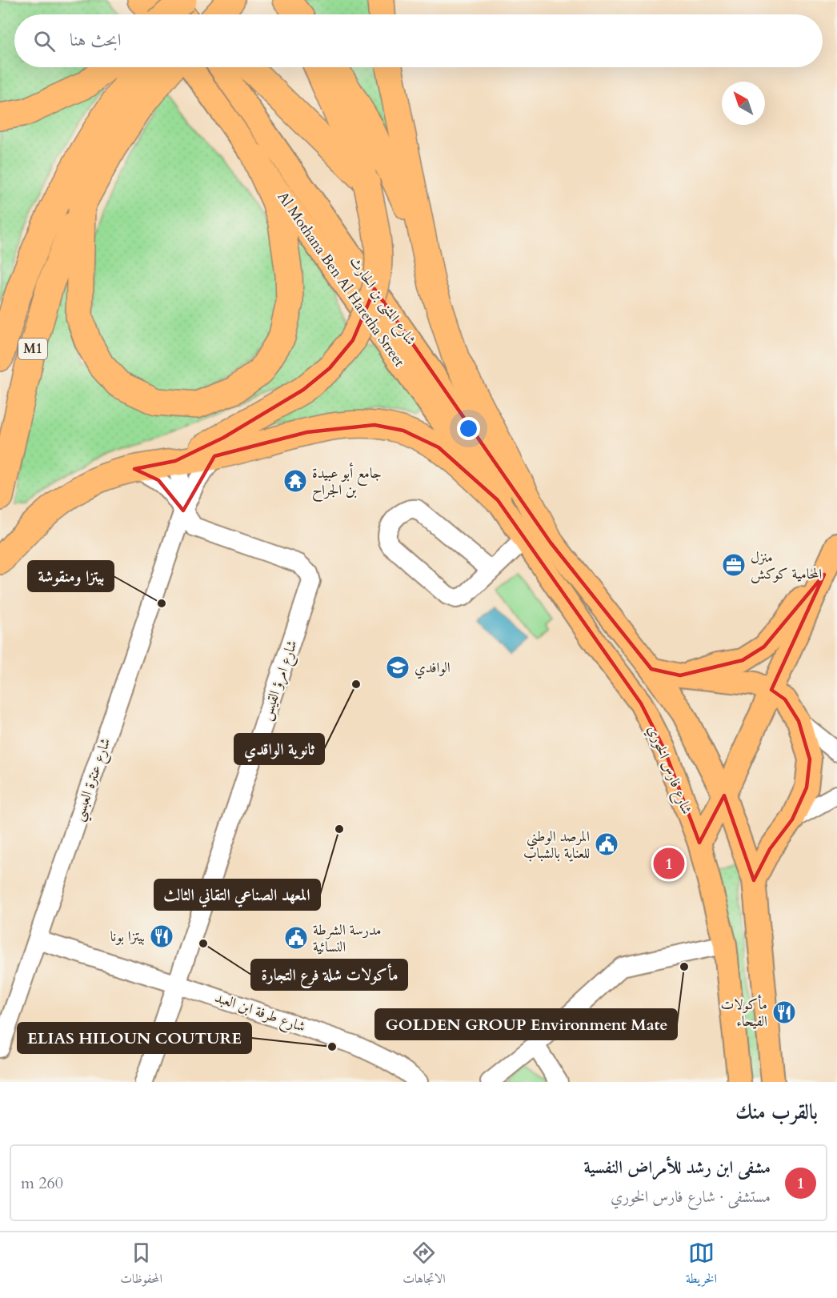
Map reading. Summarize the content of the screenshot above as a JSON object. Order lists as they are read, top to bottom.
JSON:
{
  "streets": {
    "highway": ["M1"],
    "main road": ["Al Mothana Ben Al Haretha Street", "شارع المثنى بن الحارث", "شارع فارس الخوري"],
    "street": ["شارع امرؤ القيس", "شارع عنترة العبسي", "شارع طرفة ابن العبد"]
  },
  "crossings": [
    ["Al Mothana Ben Al Haretha Street", "شارع فارس الخوري"],
    ["شارع امرؤ القيس", "شارع عنترة العبسي"],
    ["شارع امرؤ القيس", "شارع طرفة ابن العبد"],
    ["شارع عنترة العبسي", "شارع طرفة ابن العبد"]
  ],
  "places": {
    "temple": ["جامع أبو عبيدة بن الجراح"],
    "office": ["منزل المحامية كوكش"],
    "other": [
      "بيتزا ومنقوشة",
      "ثانوية الواقدي",
      "المعهد الصناعي التقاني الثالث",
      "مأكولات شلة فرع التجارة",
      "GOLDEN GROUP Environment Mate",
      "ELIAS HILOUN COUTURE"
    ],
    "school or university": ["الوافدي"],
    "public building": ["المرصد الوطني للعناية بالشباب", "مدرسة الشرطة النسائية"],
    "restaurant": ["بيتزا بونا", "مأكولات الفيحاء"]
  },
  "north": "top left",
  "page": {
    "search": "ابحث هنا",
    "pins": "1",
    "heading": "بالقرب منك",
    "list": [
      {
        "mark": "1",
        "name": "مشفى ابن رشد للأمراض النفسية",
        "note": "مستشفى · شارع فارس الخوري",
        "value": "260 m"
      }
    ],
    "nav": ["الخريطة", "الاتجاهات", "المحفوظات"]
  }
}
